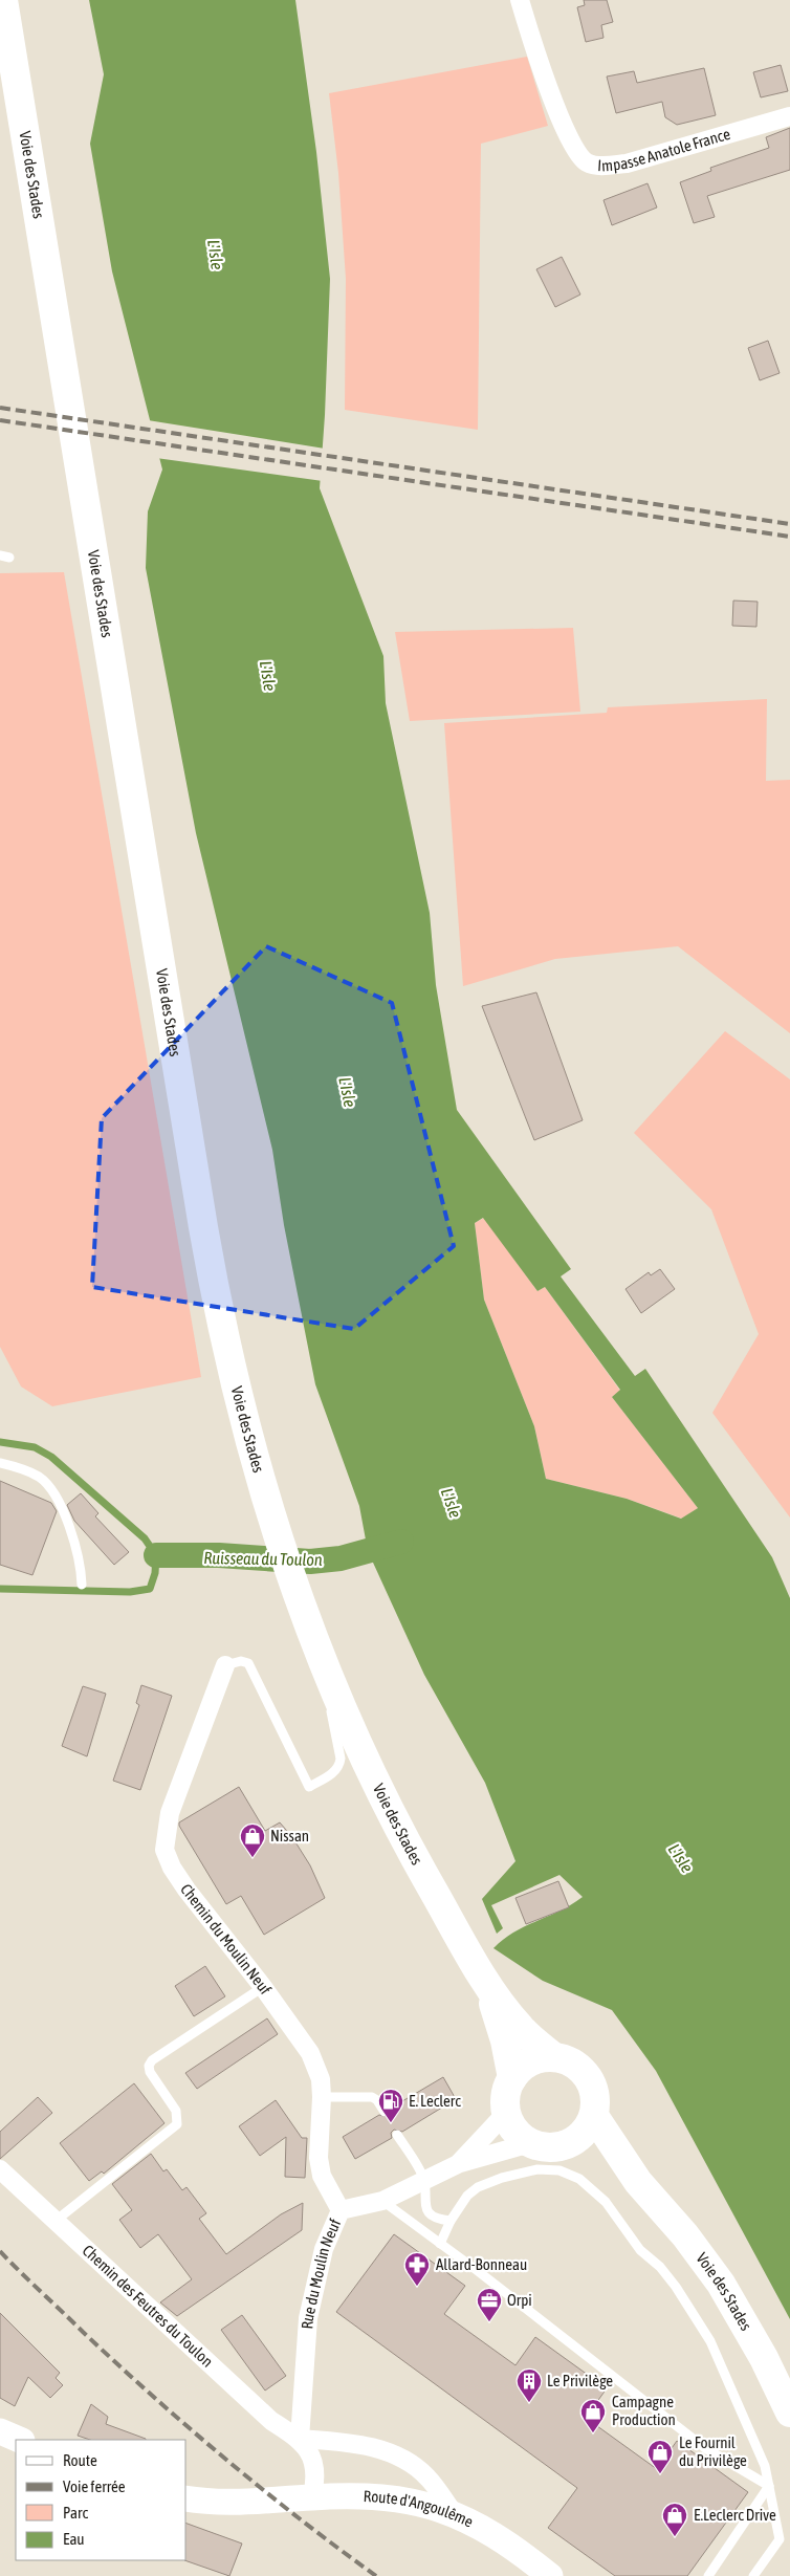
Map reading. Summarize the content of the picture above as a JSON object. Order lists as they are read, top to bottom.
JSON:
{
  "streets": {
    "main road": ["Voie des Stades", "Route d'Angoulême"],
    "street": [
      "Impasse Anatole France",
      "Chemin du Moulin Neuf",
      "Rue du Moulin Neuf",
      "Chemin des Feutres du Toulon"
    ]
  },
  "crossings": [
    ["Voie des Stades", "Rue du Moulin Neuf"],
    ["Chemin du Moulin Neuf", "Rue du Moulin Neuf"],
    ["Rue du Moulin Neuf", "Chemin des Feutres du Toulon"]
  ],
  "water": ["L'Isle", "Ruisseau du Toulon"],
  "places": {
    "shop": [
      "Nissan",
      "Campagne Production",
      "Le Fournil du Privilège",
      "E.Leclerc Drive"
    ],
    "fuel station": ["E. Leclerc"],
    "pharmacy": ["Allard-Bonneau"],
    "office": ["Orpi"],
    "building": ["Le Privilège"]
  },
  "legend": [
    "Route",
    "Voie ferrée",
    "Parc",
    "Eau"
  ]
}
